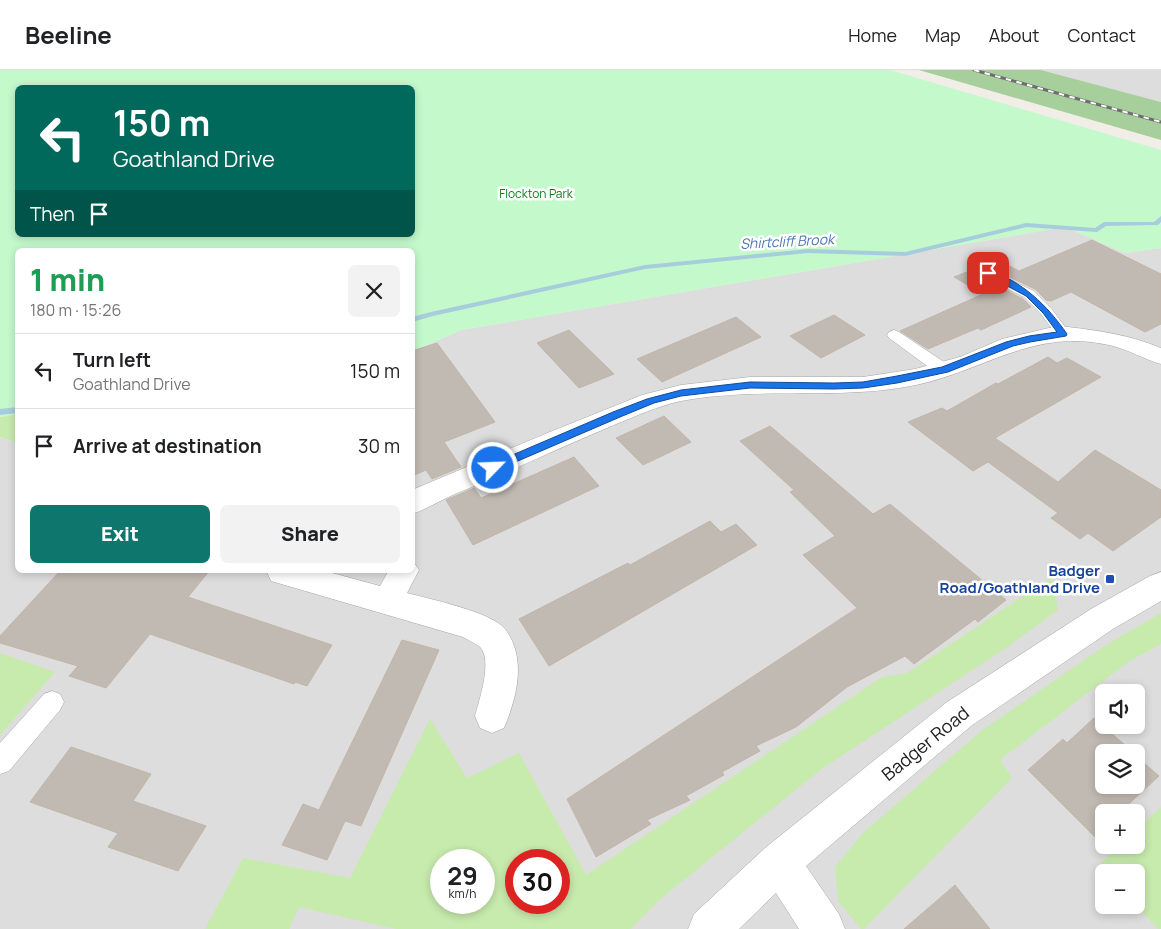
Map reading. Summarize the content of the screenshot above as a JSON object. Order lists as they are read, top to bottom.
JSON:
{
  "streets": {
    "street": ["Badger Road"]
  },
  "water": ["Shirtcliff Brook"],
  "parks": ["Flockton Park"],
  "places": {
    "transit": ["Badger Road/Goathland Drive"]
  },
  "page": {
    "header": "Beeline",
    "nav": [
      "Home",
      "Map",
      "About",
      "Contact"
    ],
    "turn": ["150 m", "Goathland Drive"],
    "then": "Then",
    "heading": ["1 min", "180 m · 15:26"],
    "list": [
      {
        "name": "Turn left",
        "note": "Goathland Drive",
        "value": "150 m"
      },
      {
        "name": "Arrive at destination",
        "value": "30 m"
      }
    ],
    "buttons": ["Exit", "Share"],
    "map_buttons": ["+", "−"],
    "speed": "29 km/h",
    "limit": "30"
  }
}
